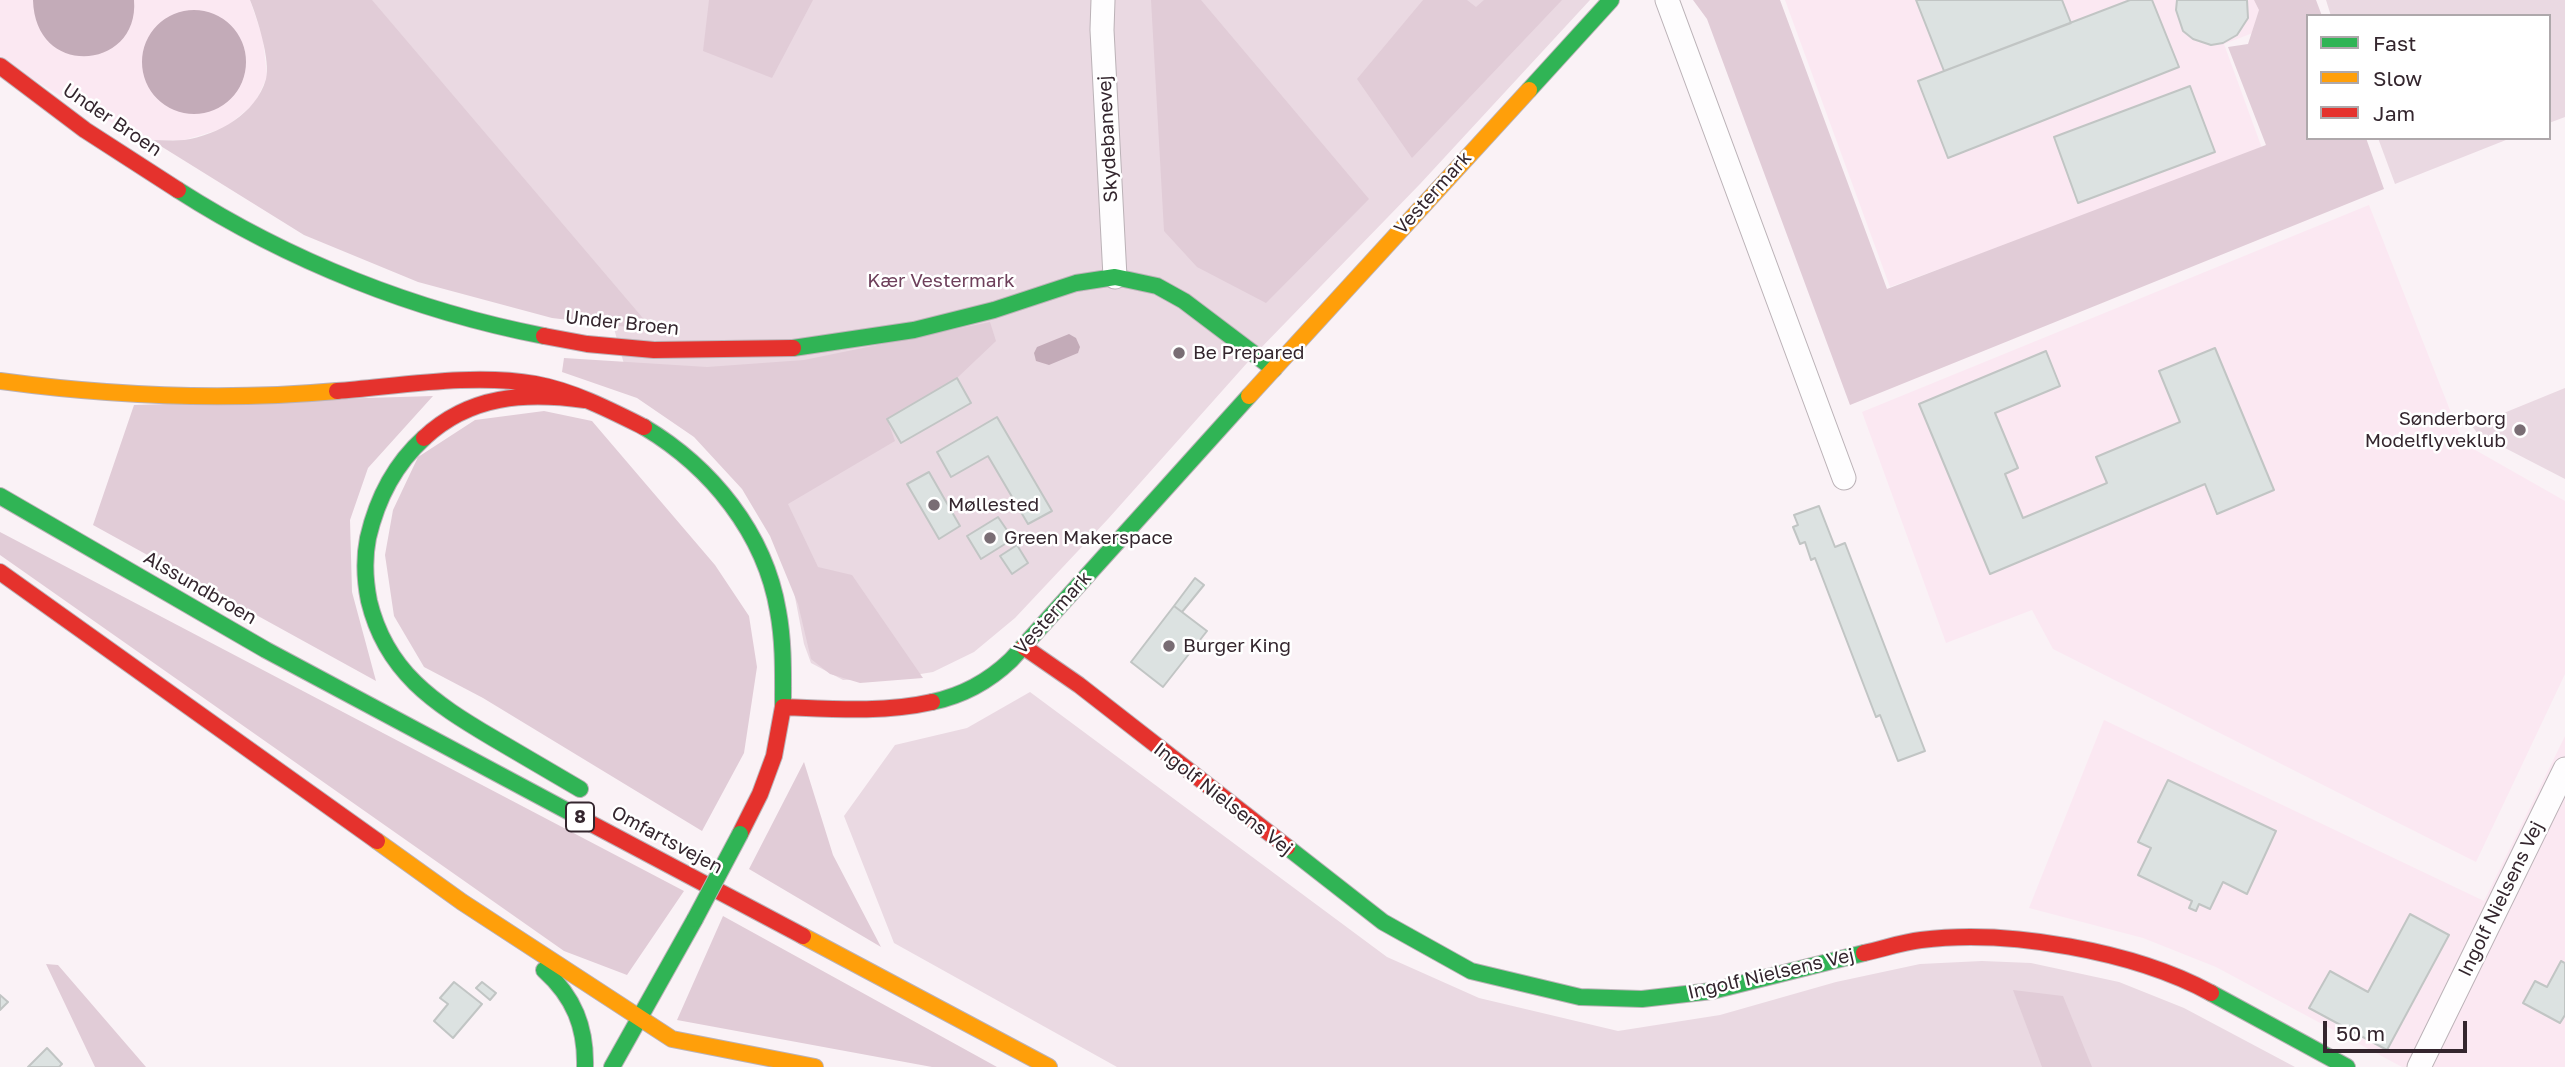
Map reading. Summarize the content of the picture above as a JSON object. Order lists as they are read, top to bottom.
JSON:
{
  "streets": {
    "main road": [
      "Under Broen",
      "Vestermark",
      "Alssundbroen",
      "Ingolf Nielsens Vej",
      "8",
      "Omfartsvejen"
    ],
    "street": ["Skydebanevej"]
  },
  "crossings": [
    ["Under Broen", "Skydebanevej"],
    ["Under Broen", "Vestermark"],
    ["Vestermark", "Ingolf Nielsens Vej"],
    ["Alssundbroen", "Omfartsvejen"]
  ],
  "parks": ["Kær Vestermark"],
  "places": [
    "Be Prepared",
    "Sønderborg Modelflyveklub",
    "Møllested",
    "Green Makerspace",
    "Burger King"
  ],
  "legend": ["Fast", "Slow", "Jam"],
  "scale_bar": "50 m"
}
